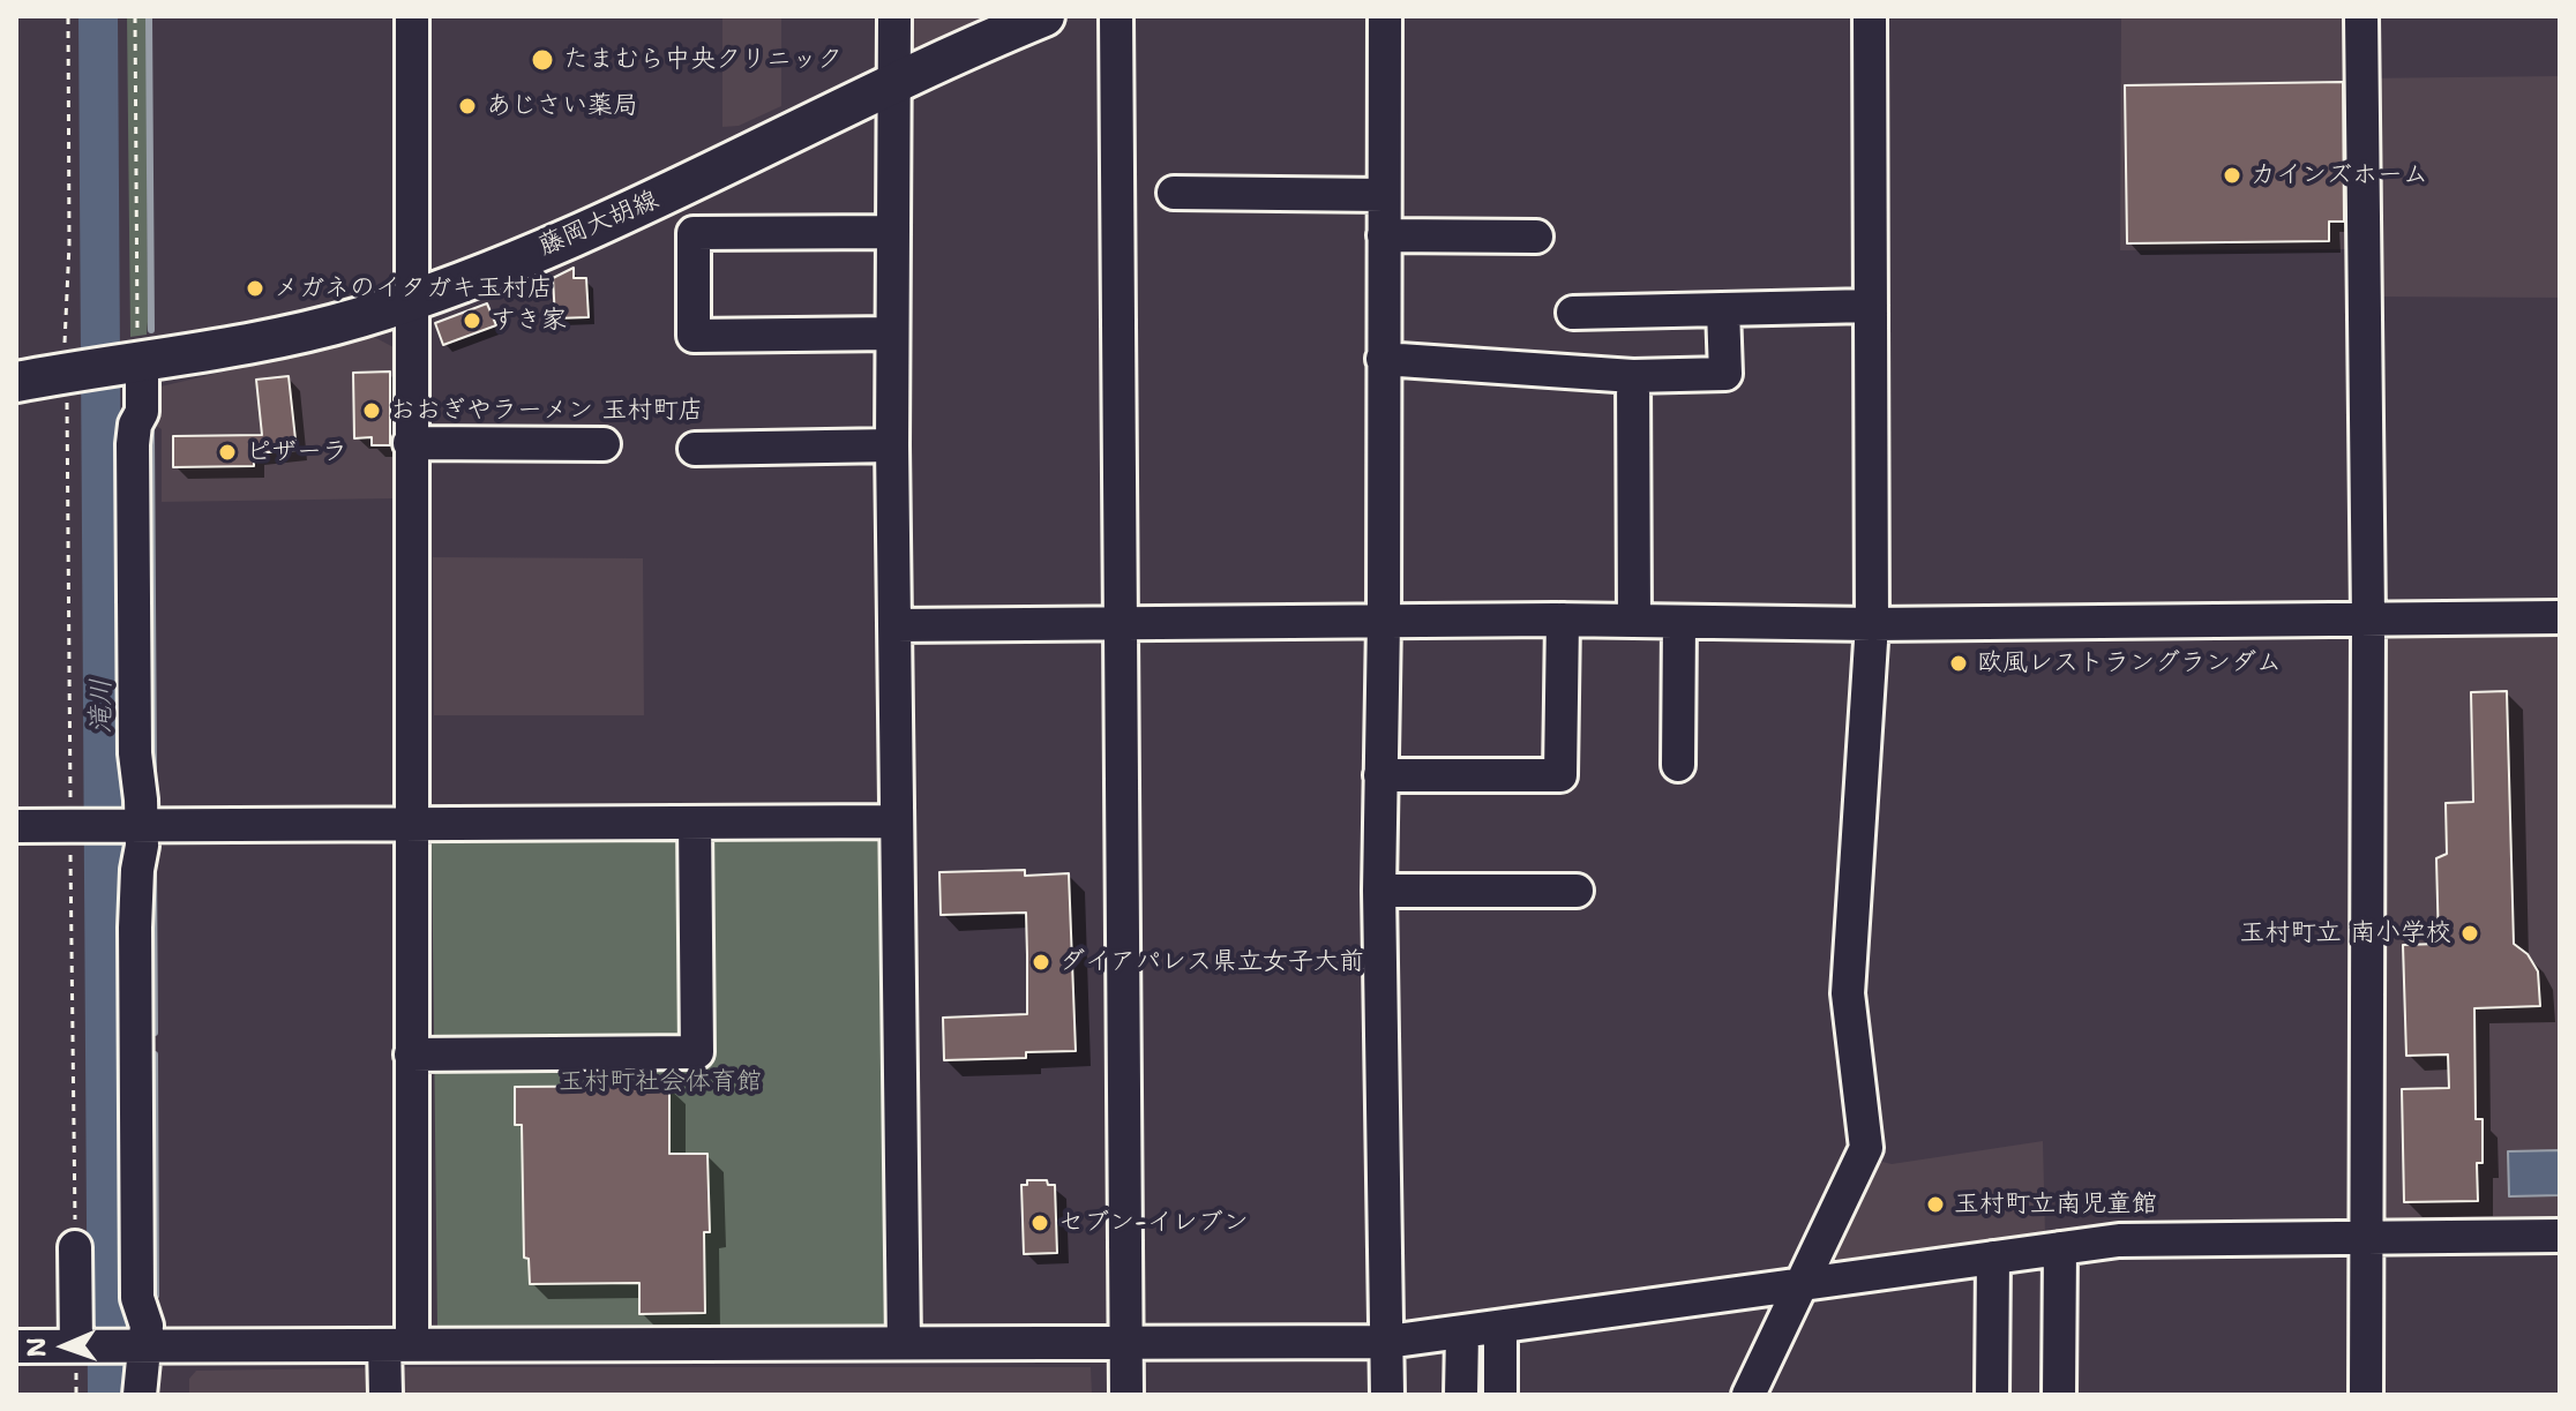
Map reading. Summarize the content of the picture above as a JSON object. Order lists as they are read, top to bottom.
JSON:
{
  "streets": {
    "main road": ["藤岡大胡線"]
  },
  "water": ["滝川"],
  "parks": ["玉村町社会体育館"],
  "places": [
    "たまむら中央クリニック",
    "あじさい薬局",
    "カインズホーム",
    "メガネのイタガキ玉村店",
    "すき家",
    "おおぎやラーメン 玉村町店",
    "ピザーラ",
    "欧風レストラングランダム",
    "玉村町立 南小学校",
    "ダイアパレス県立女子大前",
    "玉村町立南児童館",
    "セブン-イレブン"
  ],
  "north": "left"
}
